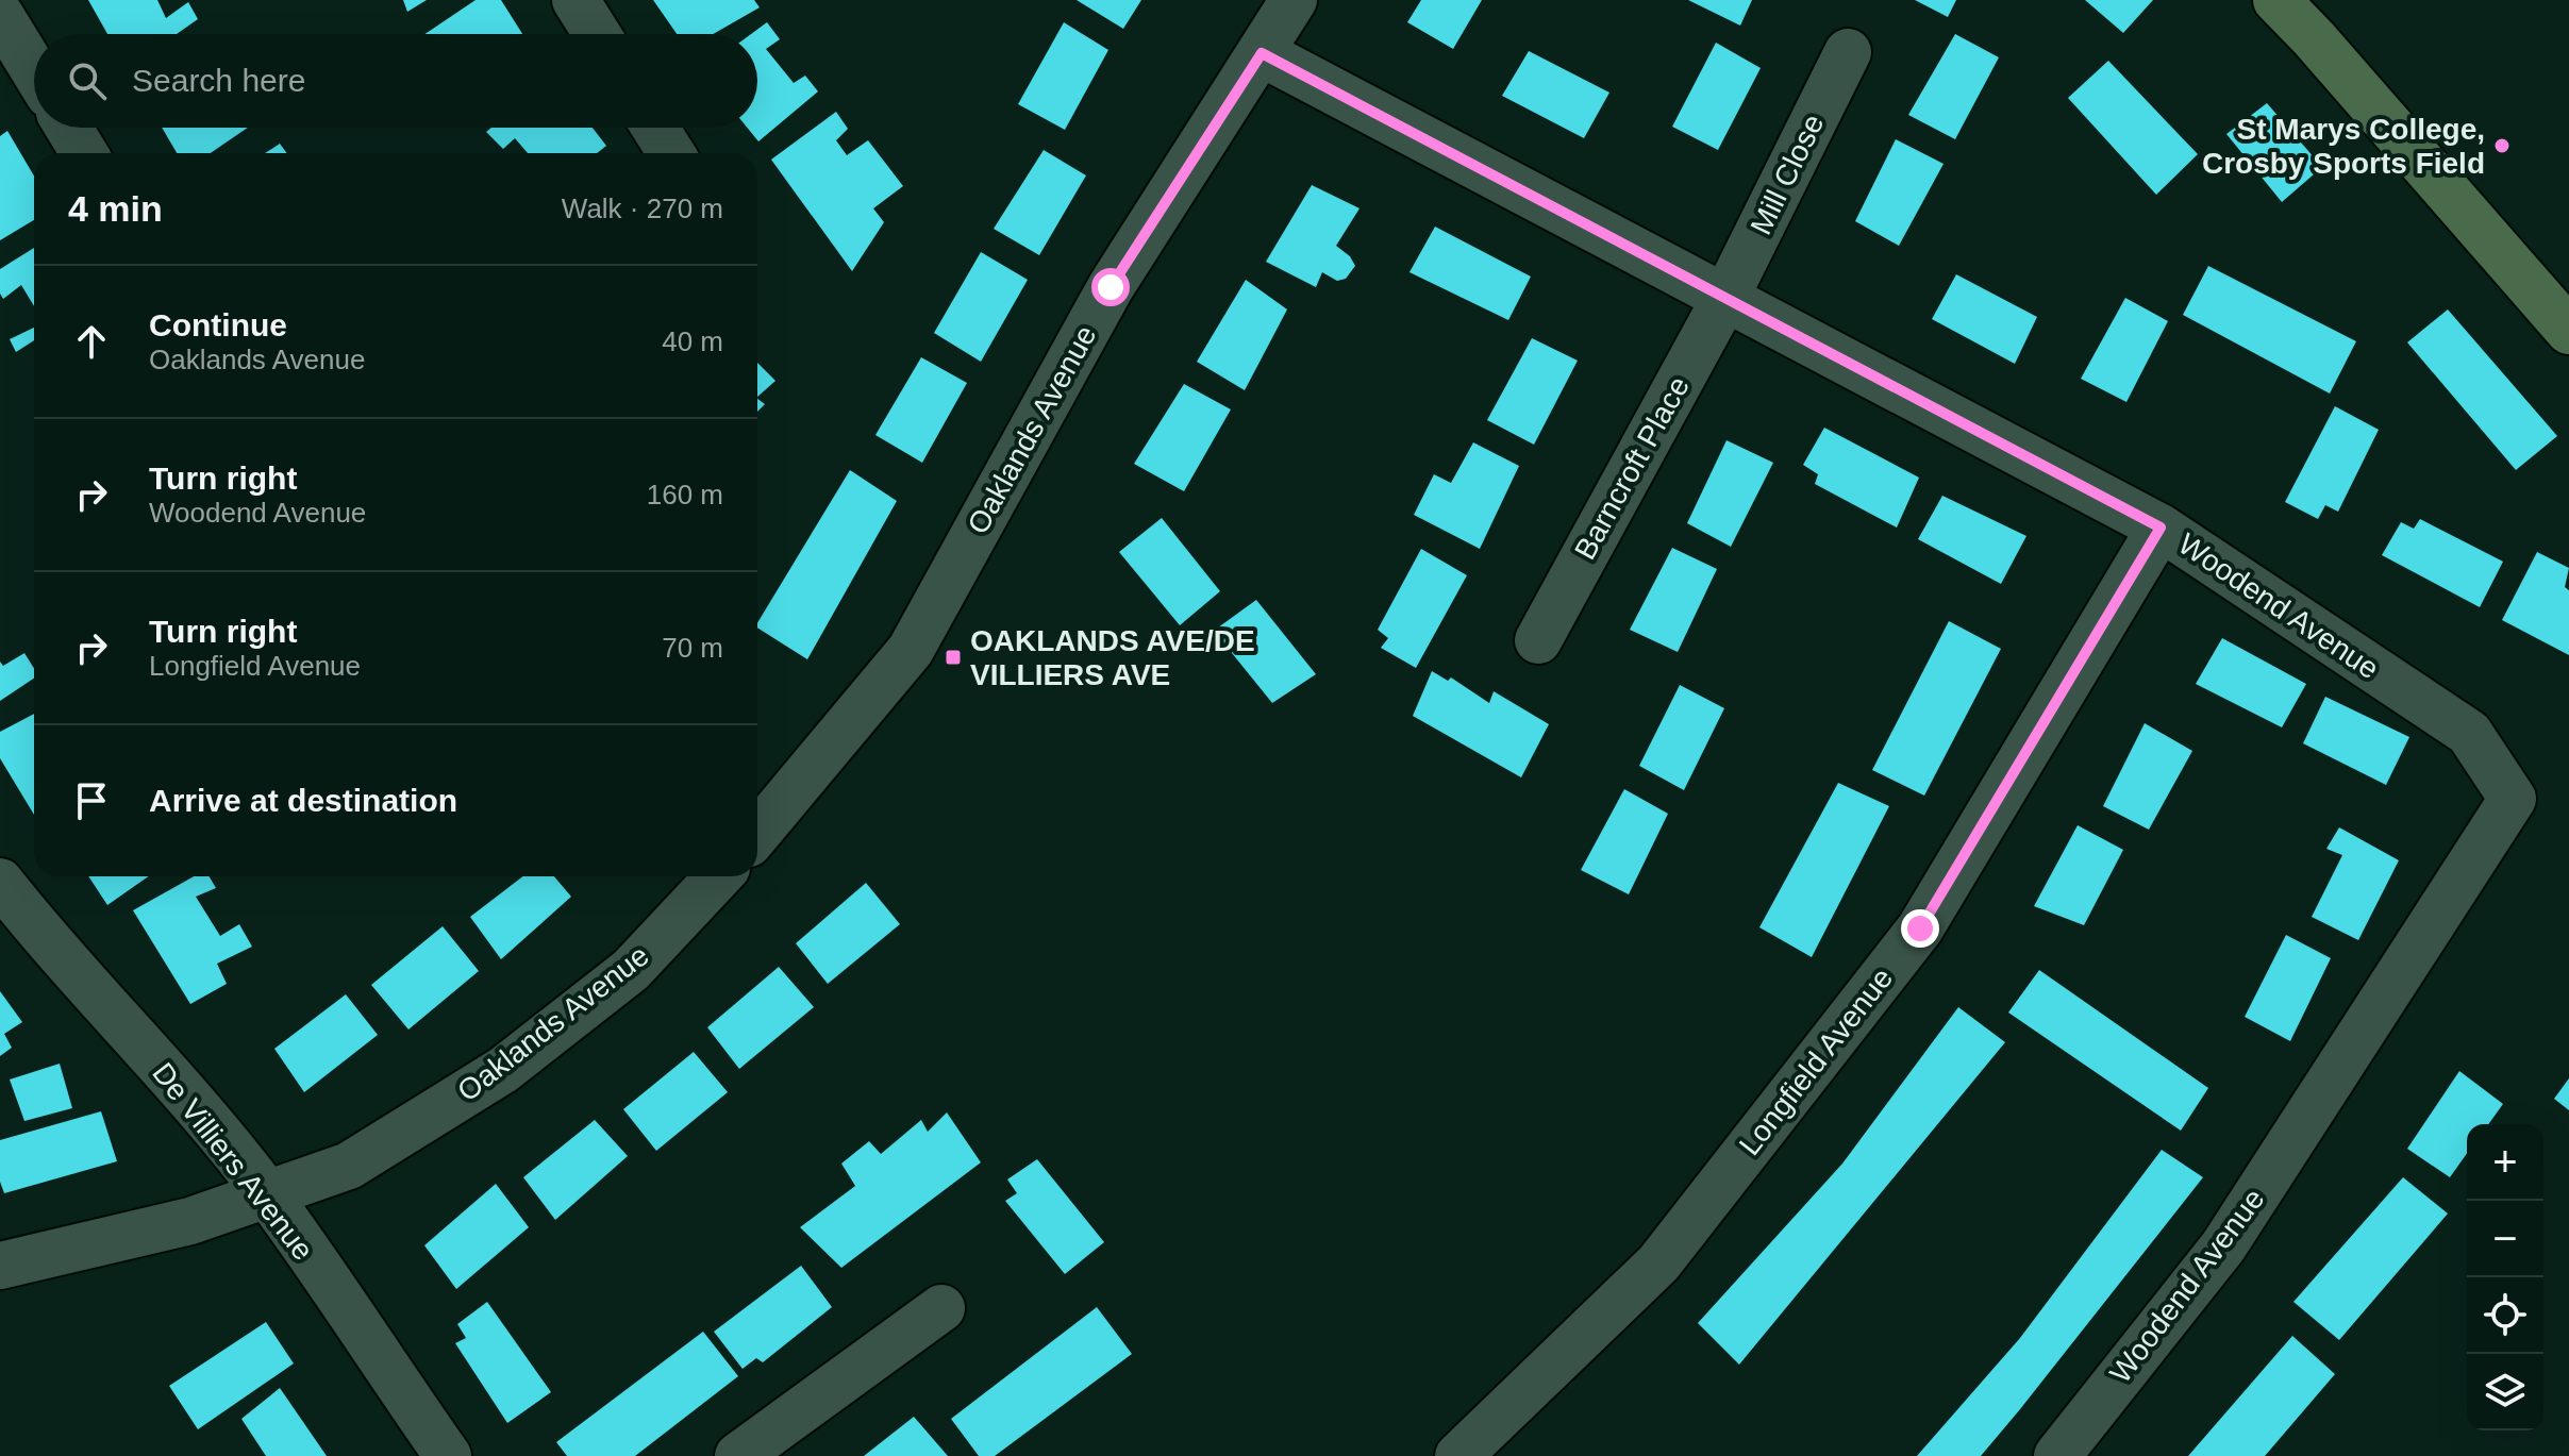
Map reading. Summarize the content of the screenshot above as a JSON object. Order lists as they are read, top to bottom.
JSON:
{
  "streets": {
    "street": [
      "Mill Close",
      "Oaklands Avenue",
      "Barncroft Place",
      "Woodend Avenue",
      "Longfield Avenue",
      "De Villiers Avenue"
    ]
  },
  "crossings": [
    ["Mill Close", "Barncroft Place"],
    ["Mill Close", "Woodend Avenue"],
    ["Oaklands Avenue", "Woodend Avenue"],
    ["Oaklands Avenue", "De Villiers Avenue"],
    ["Barncroft Place", "Woodend Avenue"],
    ["Woodend Avenue", "Longfield Avenue"]
  ],
  "places": {
    "other": ["St Marys College, Crosby Sports Field"],
    "transit": ["OAKLANDS AVE/DE VILLIERS AVE"]
  },
  "page": {
    "search": "Search here",
    "heading": ["4 min", "Walk · 270 m"],
    "list": [
      ["Continue", "Oaklands Avenue", "40 m"],
      ["Turn right", "Woodend Avenue", "160 m"],
      ["Turn right", "Longfield Avenue", "70 m"],
      "Arrive at destination"
    ],
    "map_buttons": ["+", "−"]
  }
}
